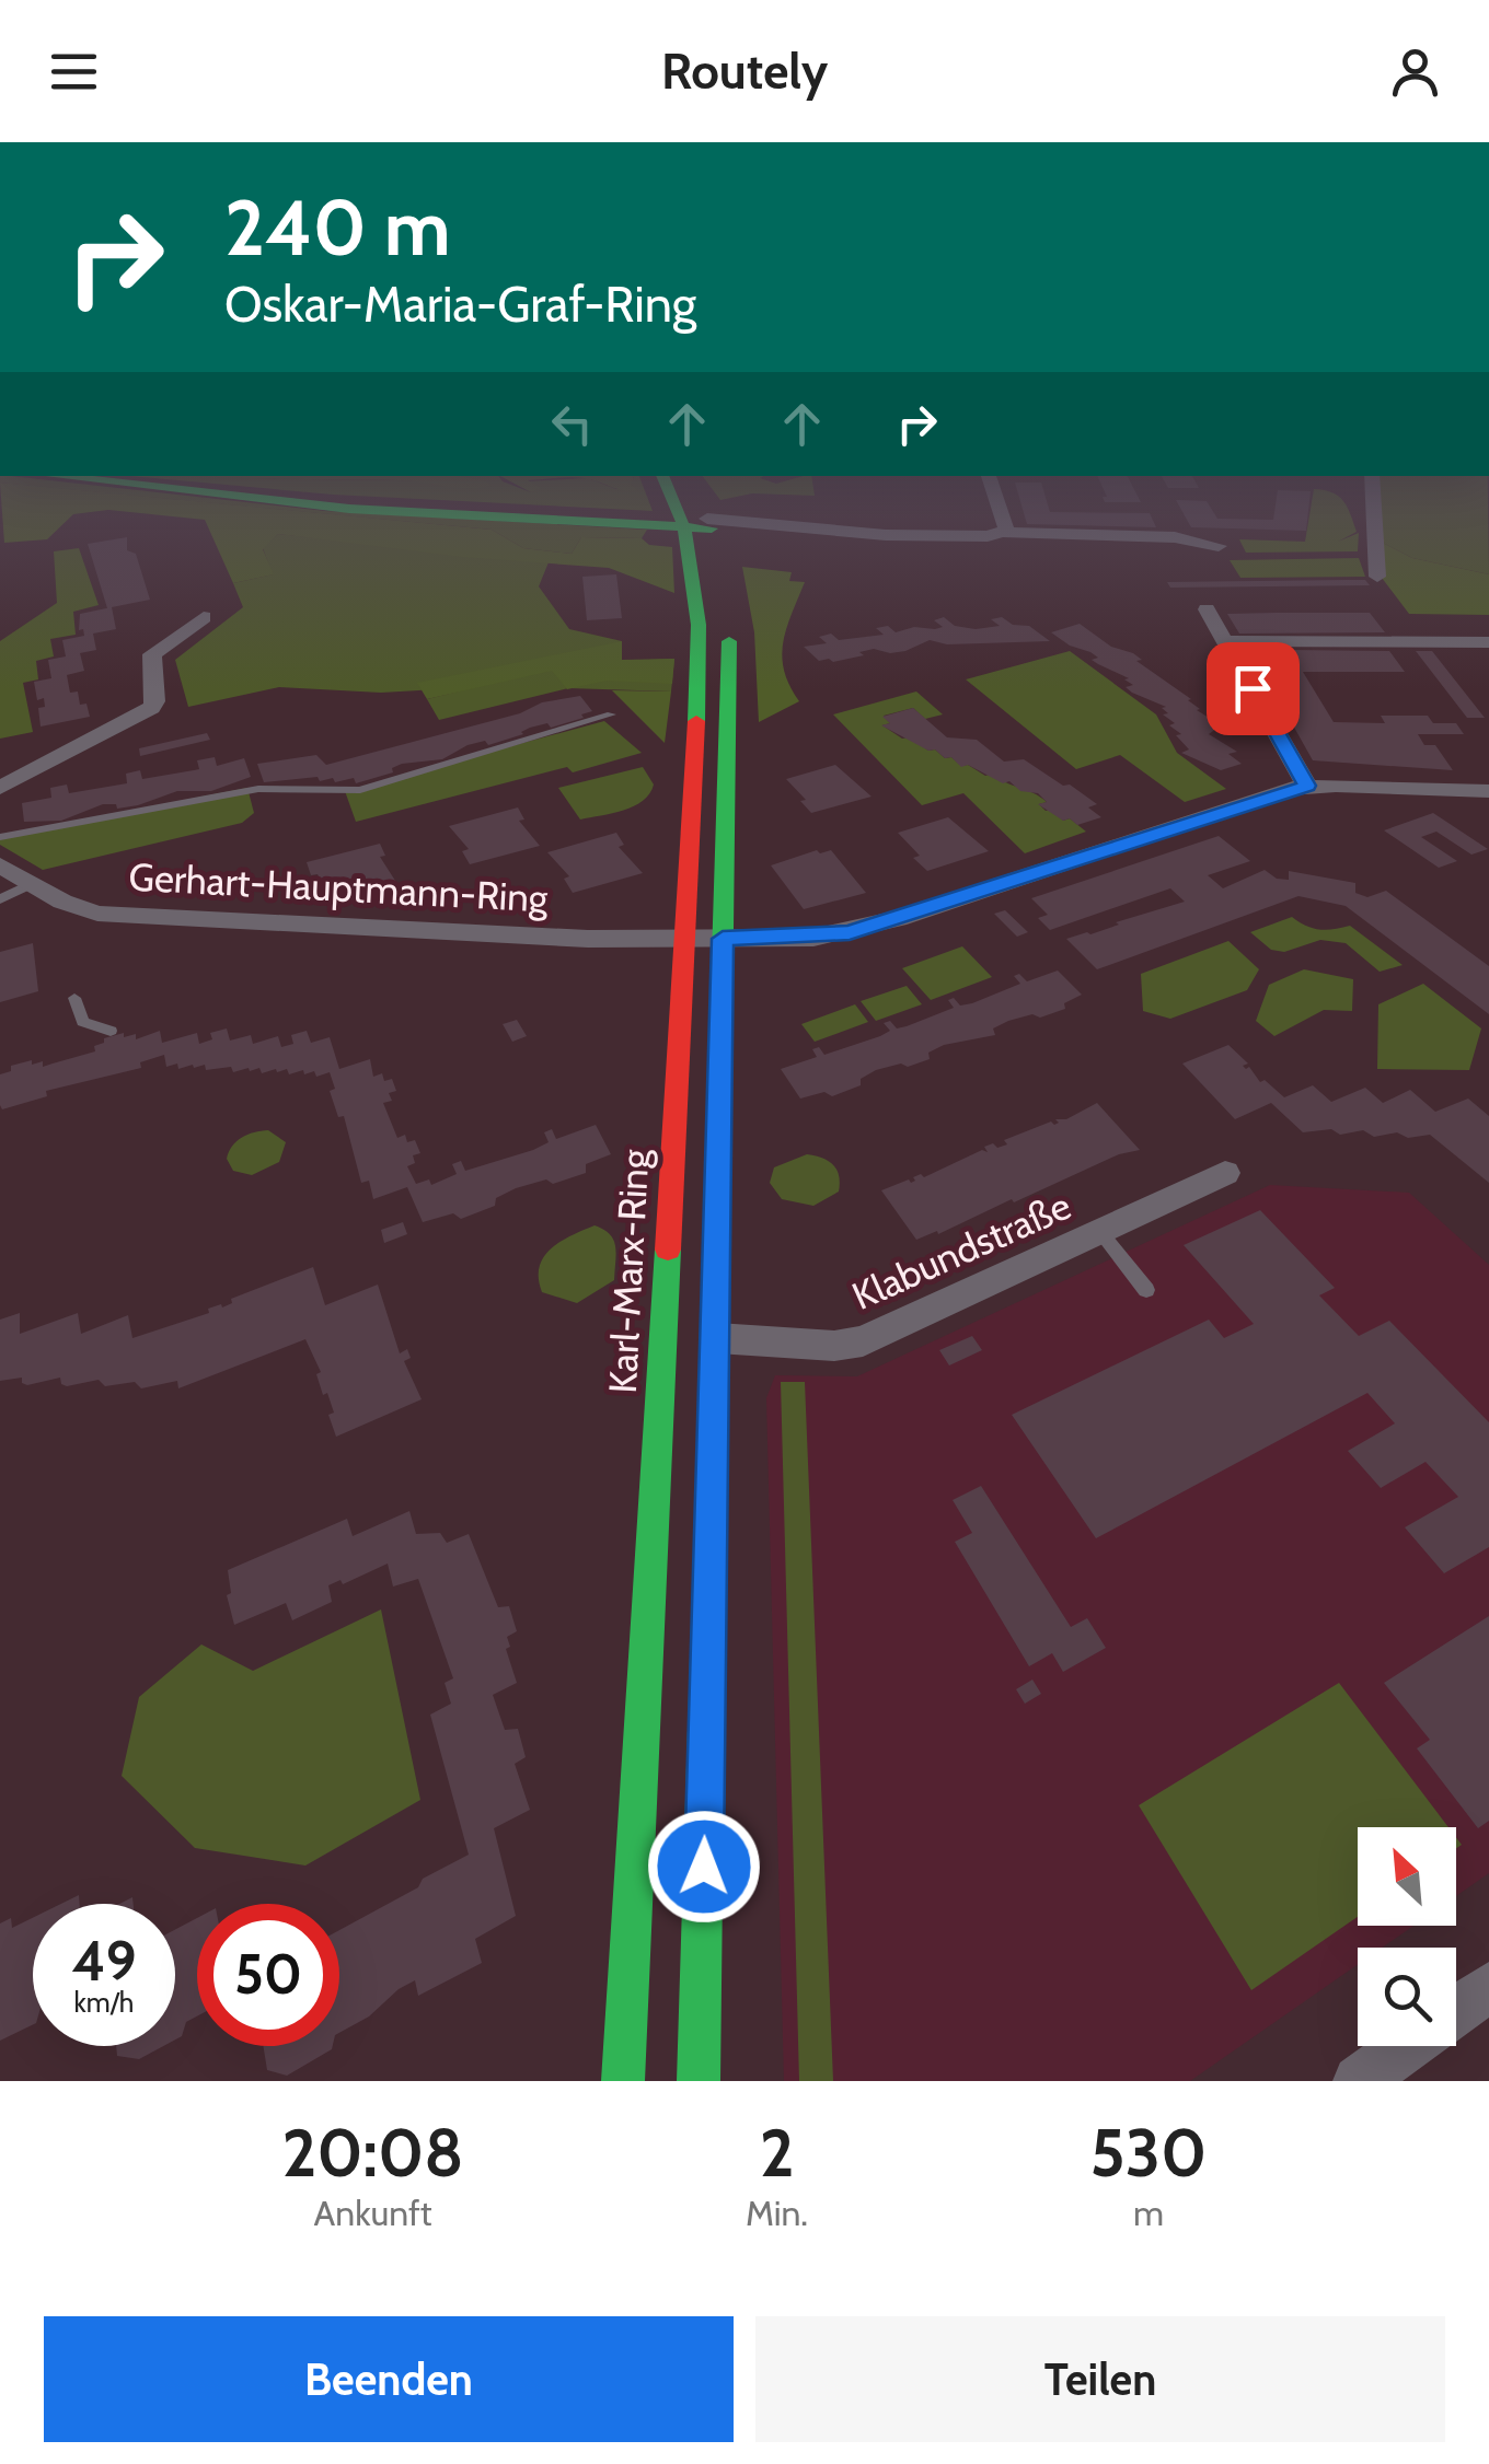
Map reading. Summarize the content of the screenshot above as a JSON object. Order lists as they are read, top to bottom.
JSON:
{
  "streets": {
    "main road": ["Karl-Marx-Ring"],
    "street": ["Gerhart-Hauptmann-Ring", "Klabundstraße"]
  },
  "crossings": [
    ["Gerhart-Hauptmann-Ring", "Karl-Marx-Ring"]
  ],
  "north": "top left",
  "page": {
    "header": "Routely",
    "turn": ["240 m", "Oskar-Maria-Graf-Ring"],
    "speed": "49 km/h",
    "limit": "50",
    "eta": [
      "20:08",
      "Ankunft",
      "2",
      "Min.",
      "530",
      "m"
    ],
    "buttons": ["Beenden", "Teilen"]
  }
}
